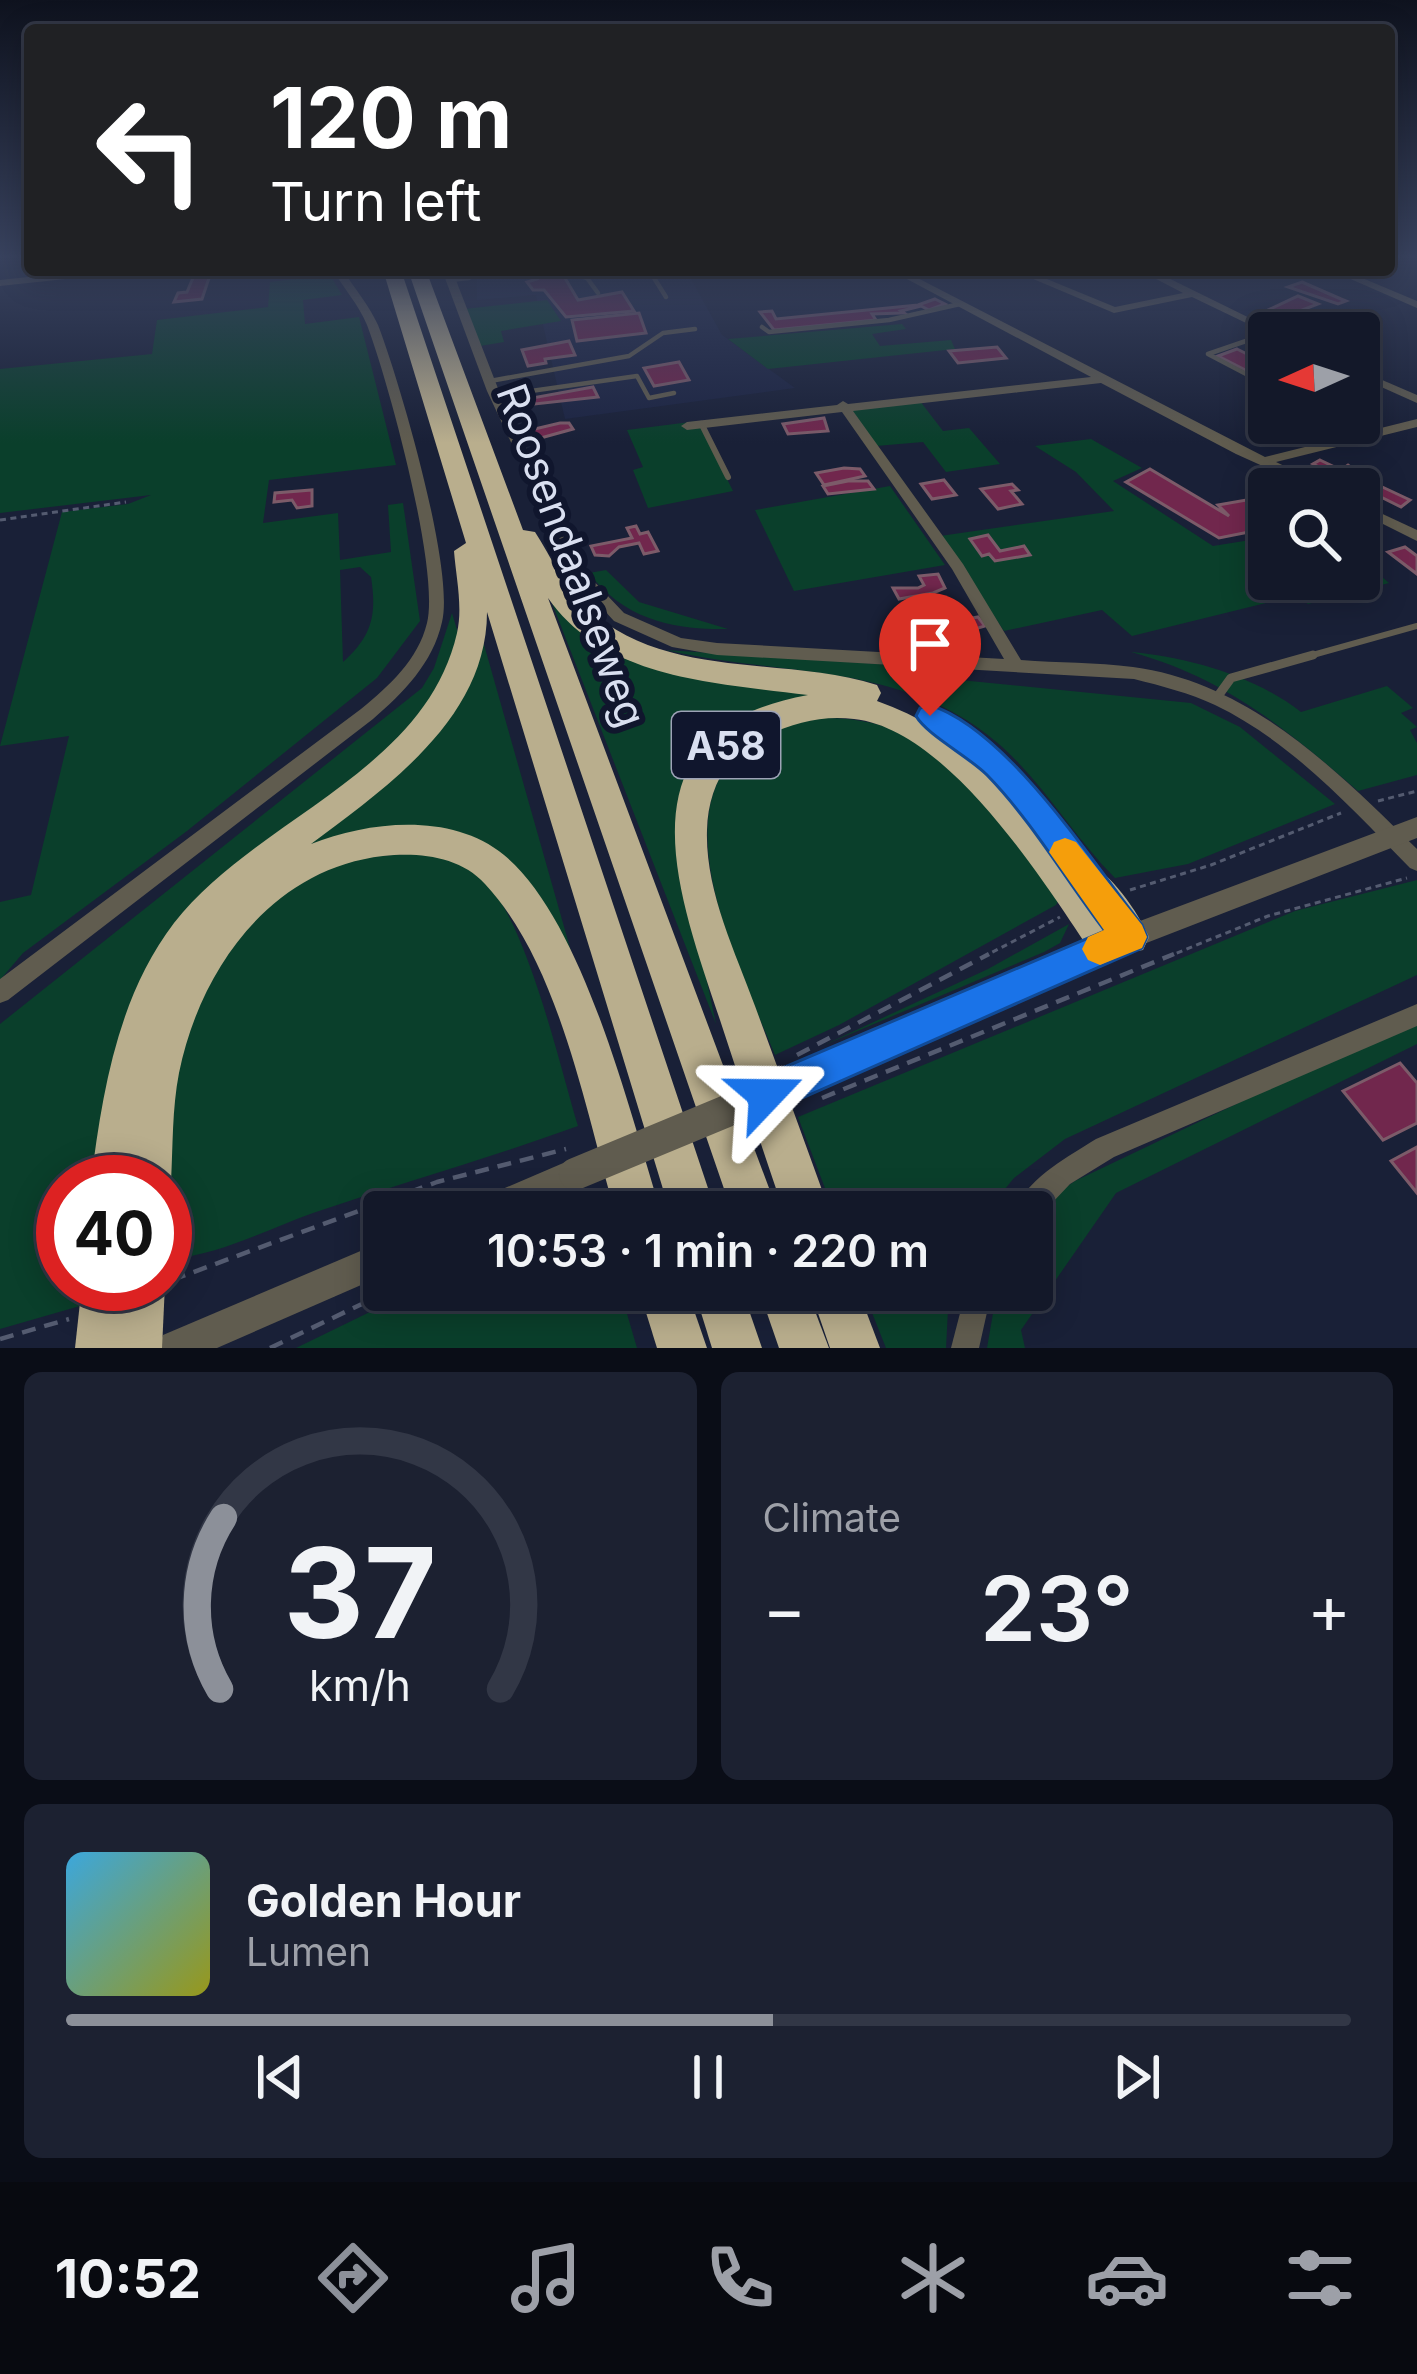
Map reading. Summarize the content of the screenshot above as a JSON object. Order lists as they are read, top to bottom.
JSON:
{
  "streets": {
    "highway": ["Roosendaalseweg", "A58"]
  },
  "crossings": [
    ["Roosendaalseweg", "A58"]
  ],
  "north": "left",
  "page": {
    "turn": ["120 m", "Turn left"],
    "limit": "40",
    "trip": "10:53 · 1 min · 220 m",
    "tile": "Climate",
    "heat": ["−", "23°", "+"],
    "song": ["Golden Hour", "Lumen"],
    "tabs": "10:52",
    "gauge": ["37", "km/h"]
  }
}
